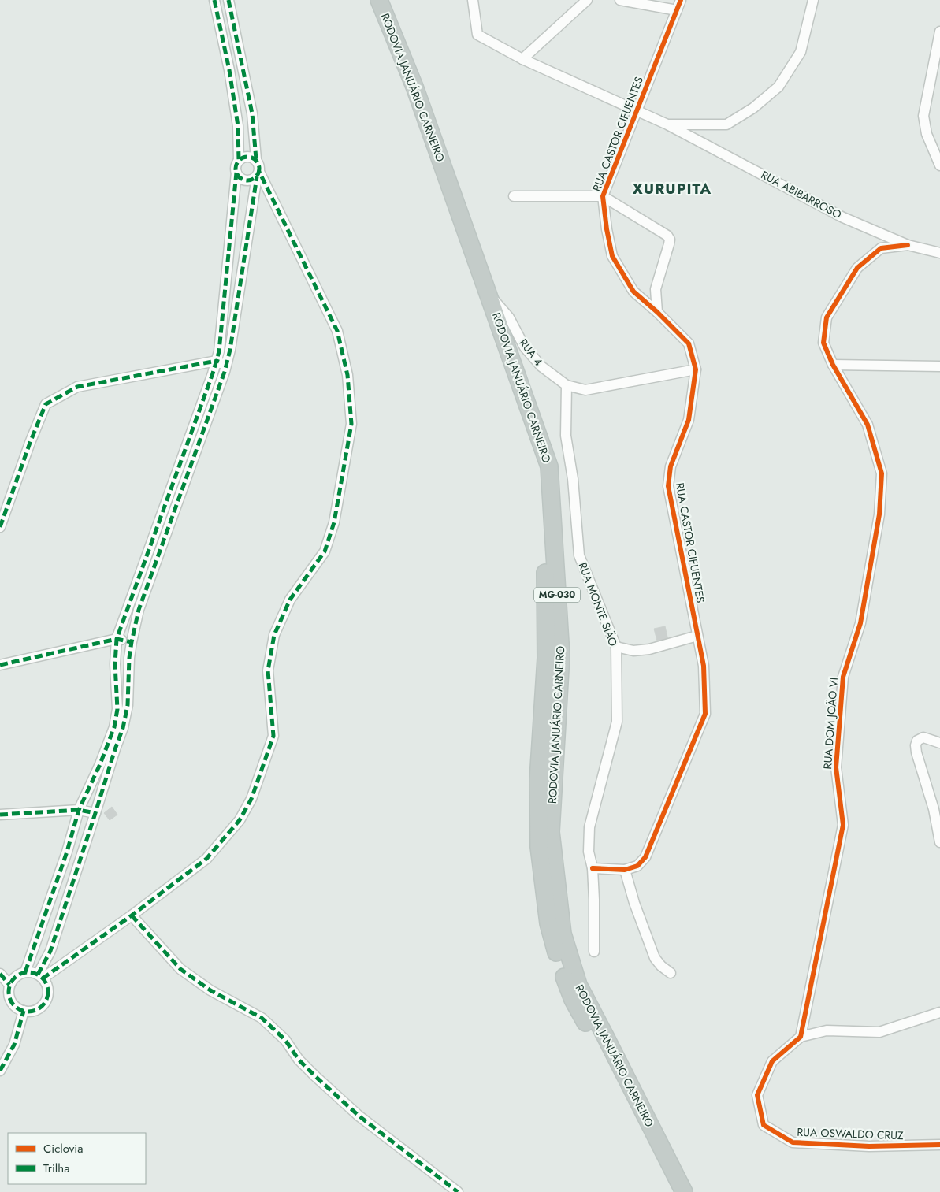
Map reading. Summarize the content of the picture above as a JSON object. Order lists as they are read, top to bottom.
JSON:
{
  "streets": {
    "highway": ["RODOVIA JANUÁRIO CARNEIRO", "MG-030"],
    "street": [
      "RUA CASTOR CIFUENTES",
      "RUA ABIBARROSO",
      "RUA 4",
      "RUA MONTE SIÃO",
      "RUA DOM JOÃO VI",
      "RUA OSWALDO CRUZ"
    ]
  },
  "crossings": [
    ["RODOVIA JANUÁRIO CARNEIRO", "RUA 4"],
    ["RUA CASTOR CIFUENTES", "RUA ABIBARROSO"],
    ["RUA ABIBARROSO", "RUA DOM JOÃO VI"],
    ["RUA 4", "RUA MONTE SIÃO"],
    ["RUA DOM JOÃO VI", "RUA OSWALDO CRUZ"]
  ],
  "districts": ["XURUPITA"],
  "legend": ["Ciclovia", "Trilha"]
}
